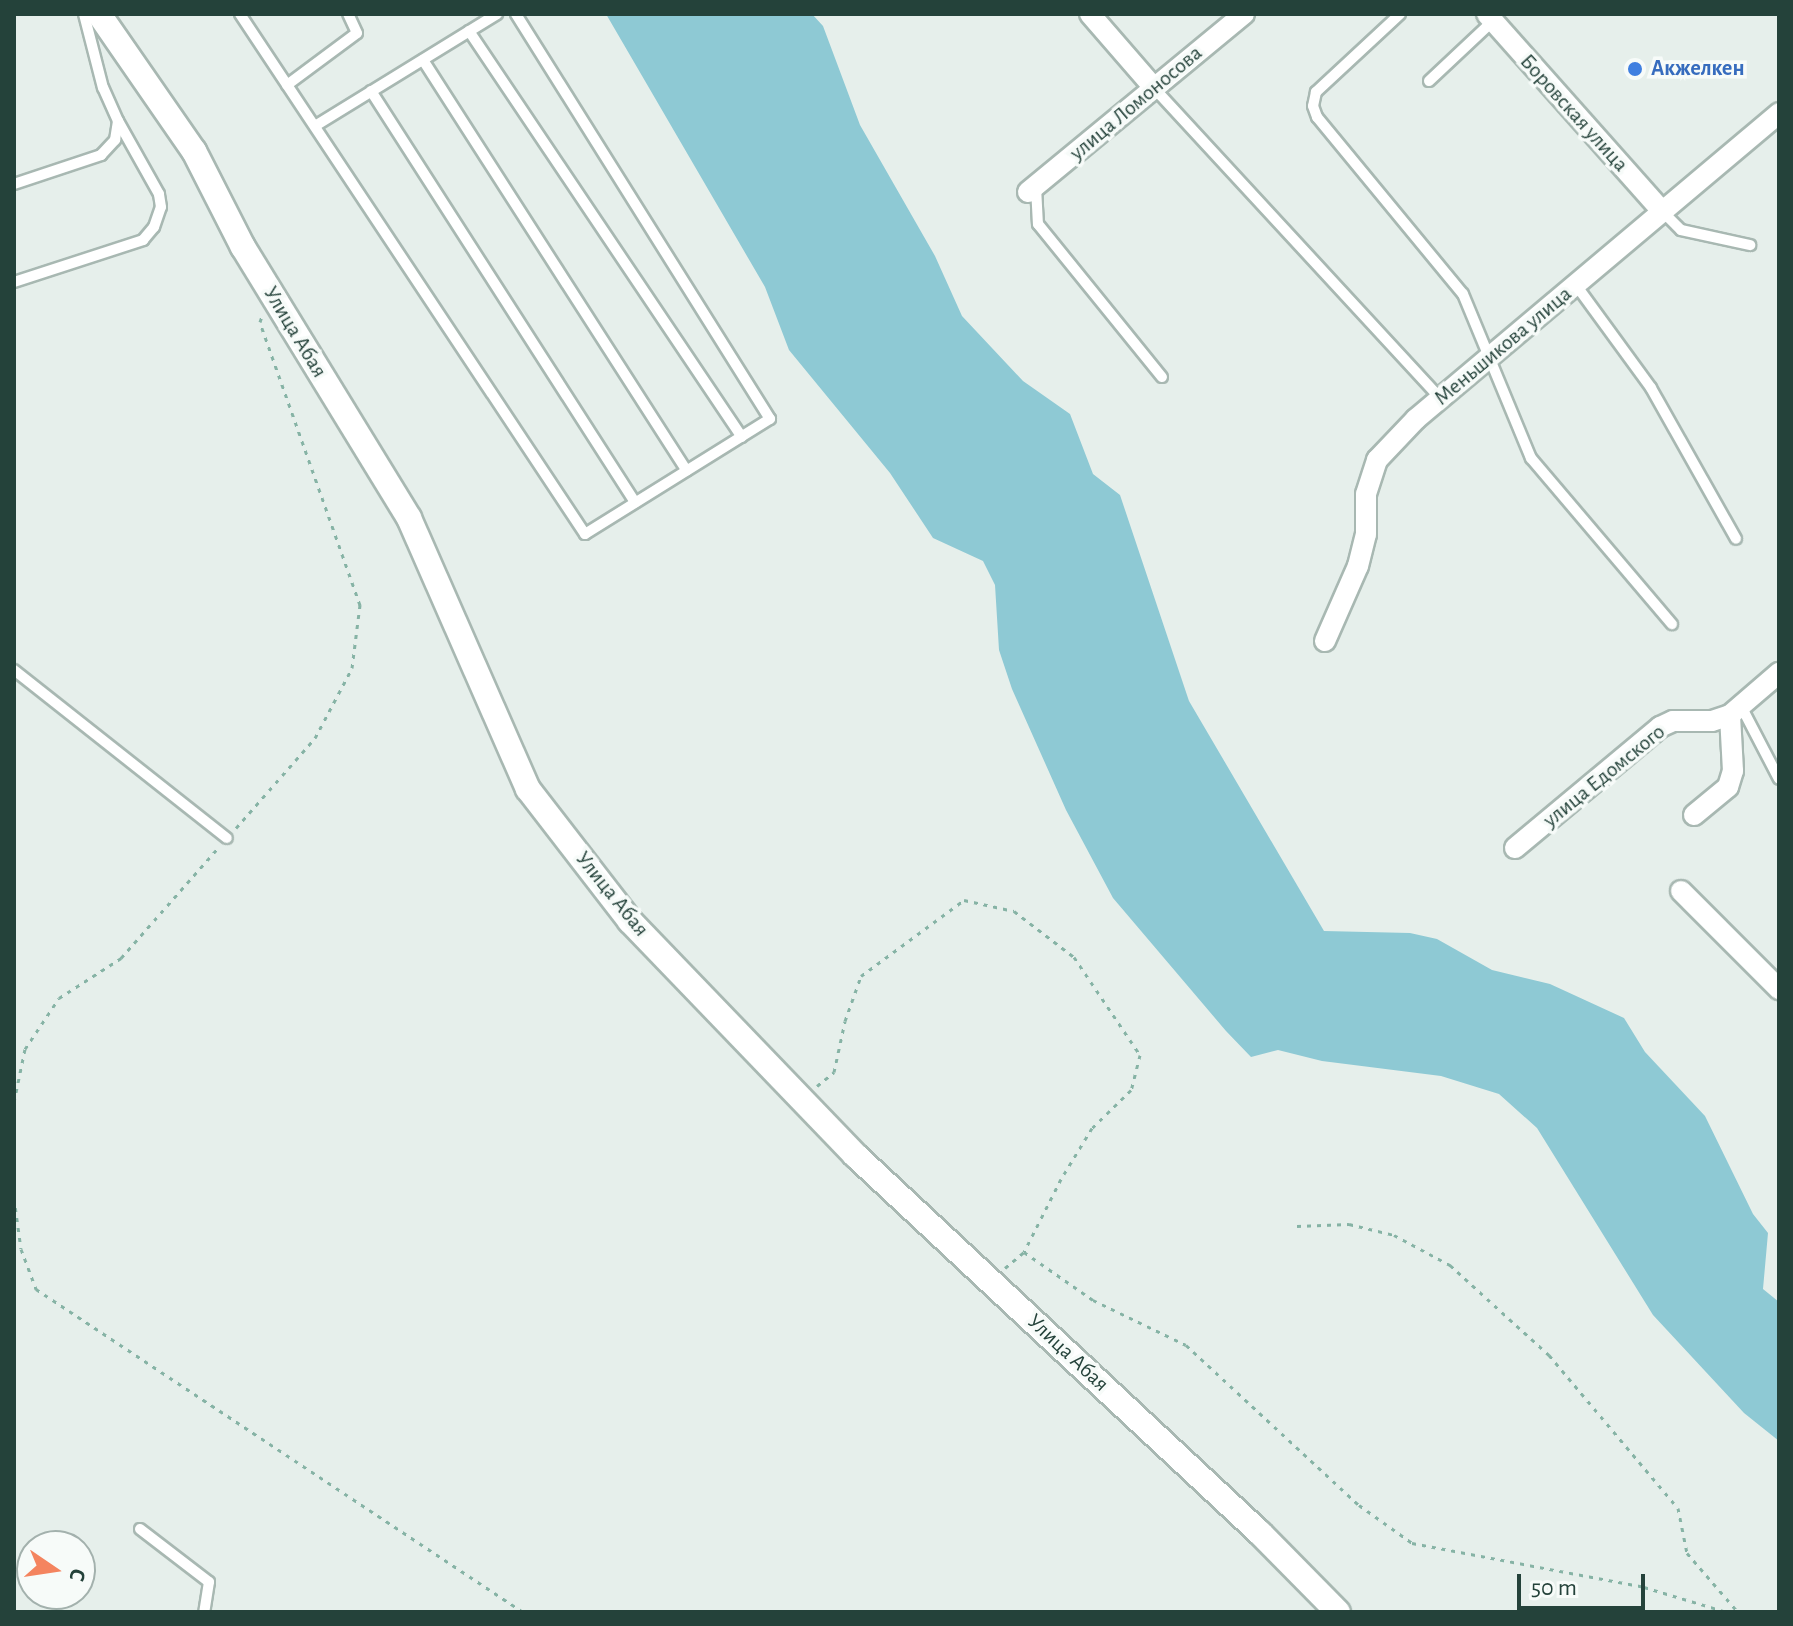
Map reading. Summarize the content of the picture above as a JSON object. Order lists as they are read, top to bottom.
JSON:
{
  "streets": {
    "street": [
      "улица Ломоносова",
      "Боровская улица",
      "Улица Абая",
      "Меньшикова улица",
      "улица Едомского"
    ]
  },
  "crossings": [
    ["Боровская улица", "Меньшикова улица"]
  ],
  "places": ["Акжелкен"],
  "scale_bar": "50 m",
  "north": "right"
}
